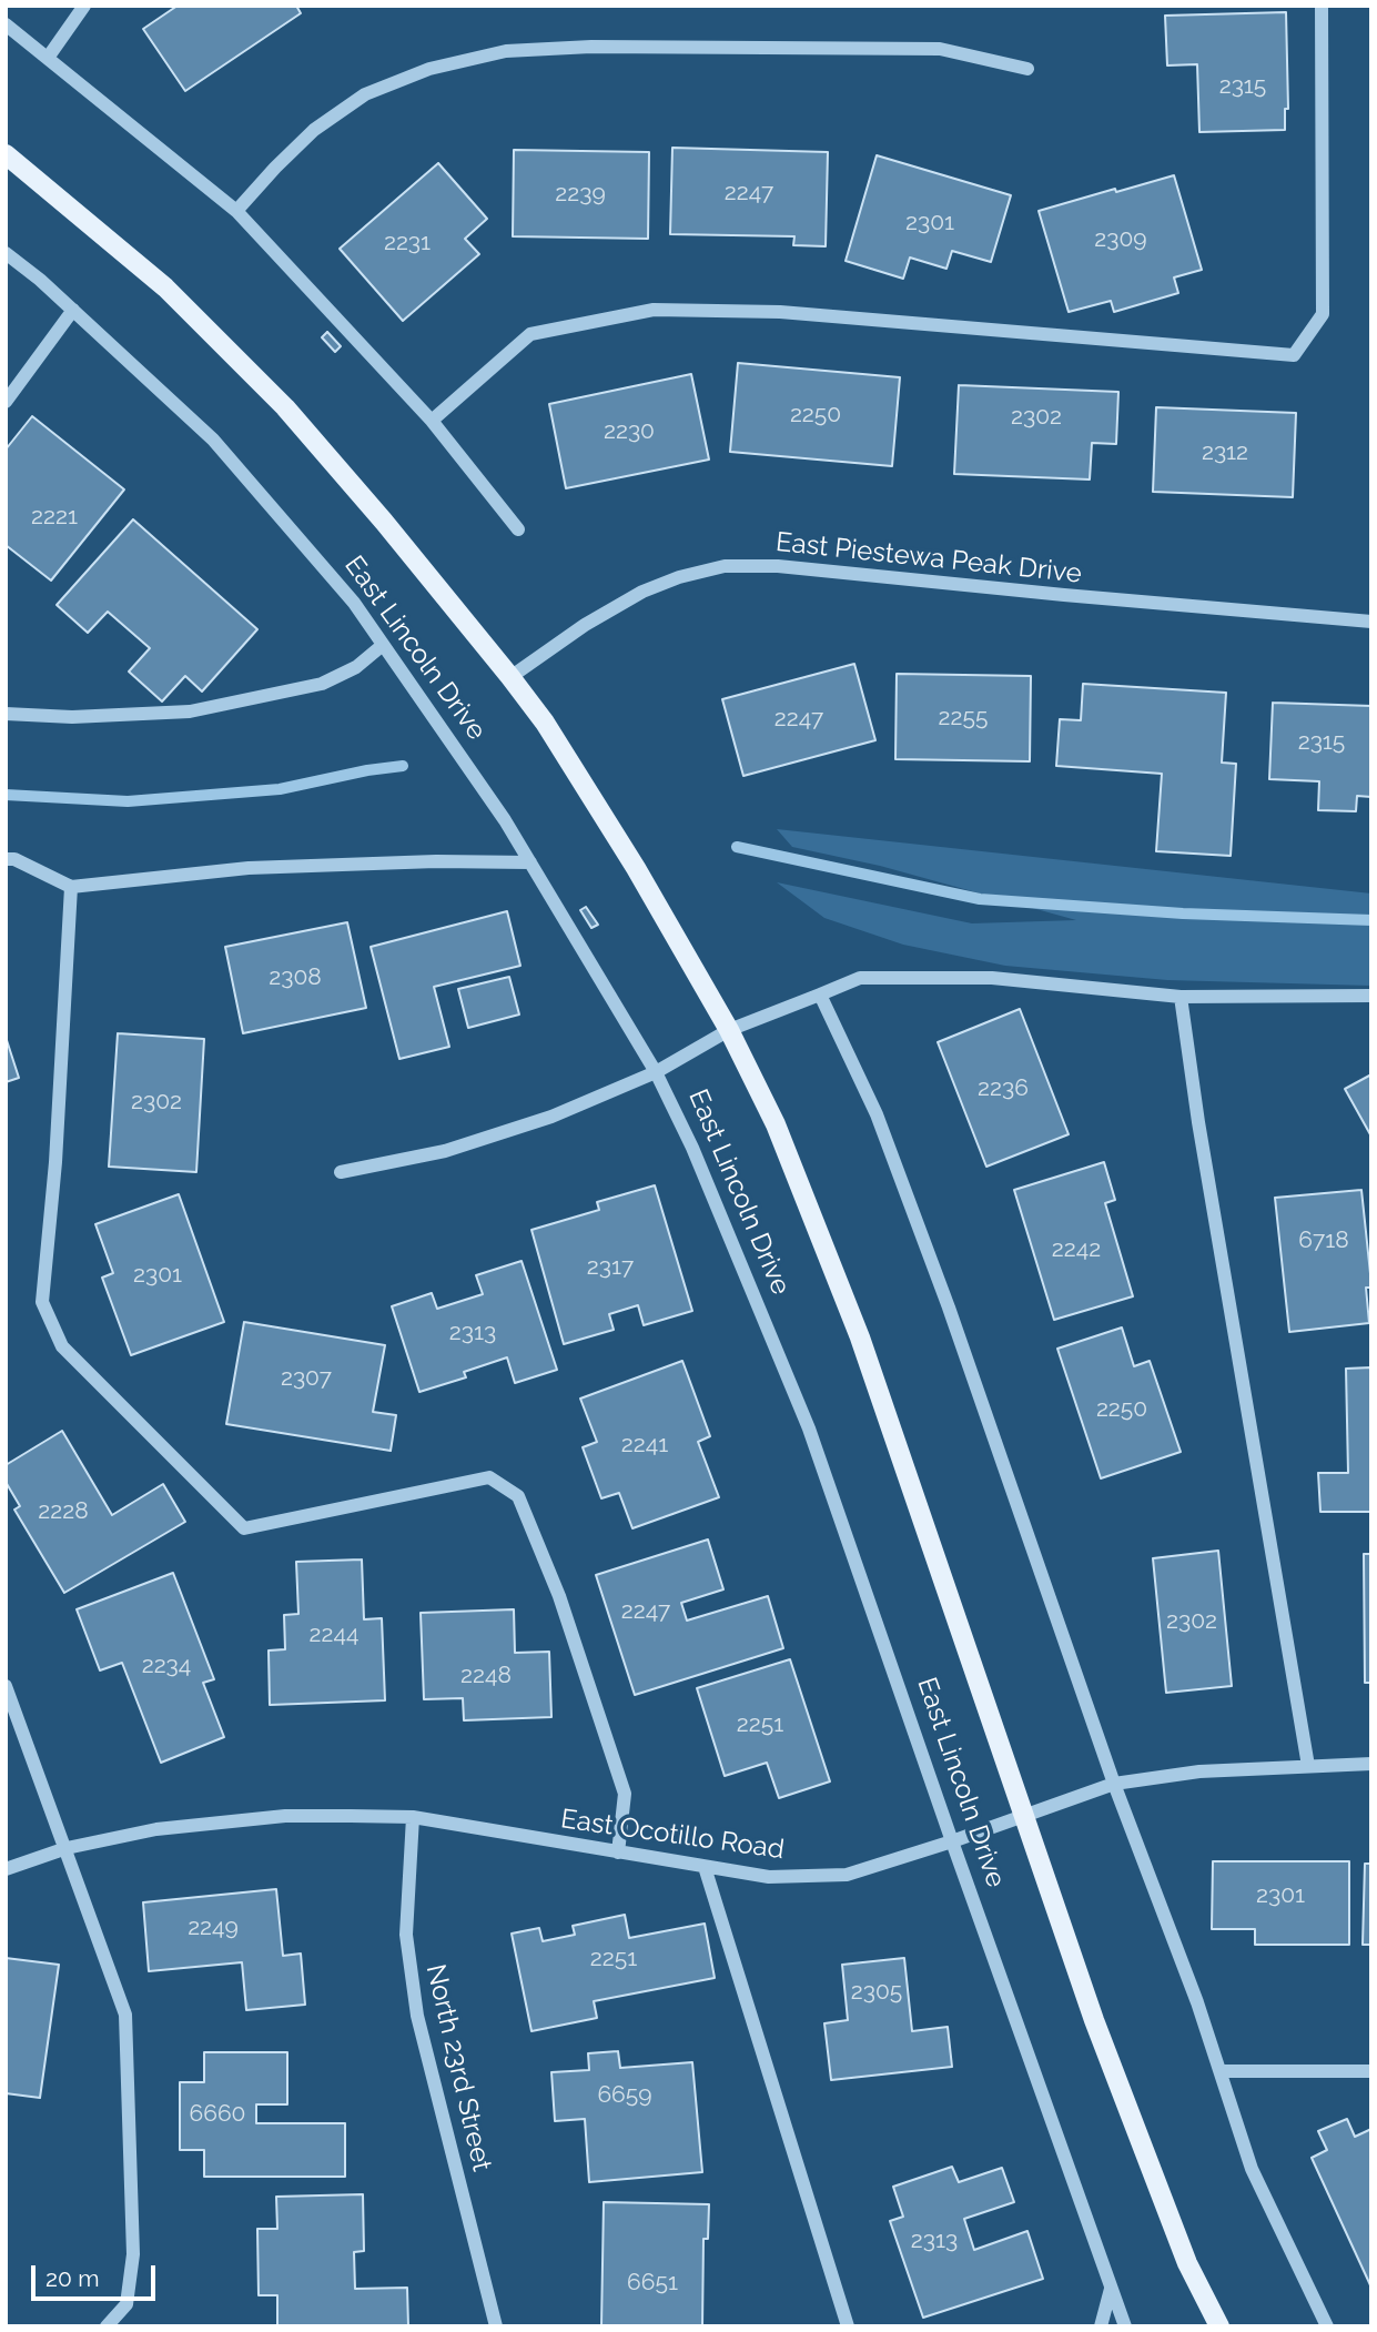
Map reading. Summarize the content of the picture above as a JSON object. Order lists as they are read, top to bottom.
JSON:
{
  "streets": {
    "main road": ["East Lincoln Drive"],
    "street": ["East Piestewa Peak Drive", "East Ocotillo Road", "North 23rd Street"]
  },
  "crossings": [
    ["East Piestewa Peak Drive", "East Lincoln Drive"],
    ["East Lincoln Drive", "East Ocotillo Road"],
    ["East Ocotillo Road", "North 23rd Street"]
  ],
  "house_numbers": [
    "2315",
    "2247",
    "2239",
    "2301",
    "2309",
    "2231",
    "2250",
    "2302",
    "2230",
    "2312",
    "2221",
    "2255",
    "2247",
    "2315",
    "2308",
    "2236",
    "2302",
    "6718",
    "2242",
    "2317",
    "2301",
    "2313",
    "2307",
    "2250",
    "2241",
    "2228",
    "2247",
    "2302",
    "2244",
    "2234",
    "2248",
    "2251",
    "2301",
    "2249",
    "2251",
    "2305",
    "6659",
    "6660",
    "2313",
    "6651"
  ],
  "scale_bar": "20 m"
}
